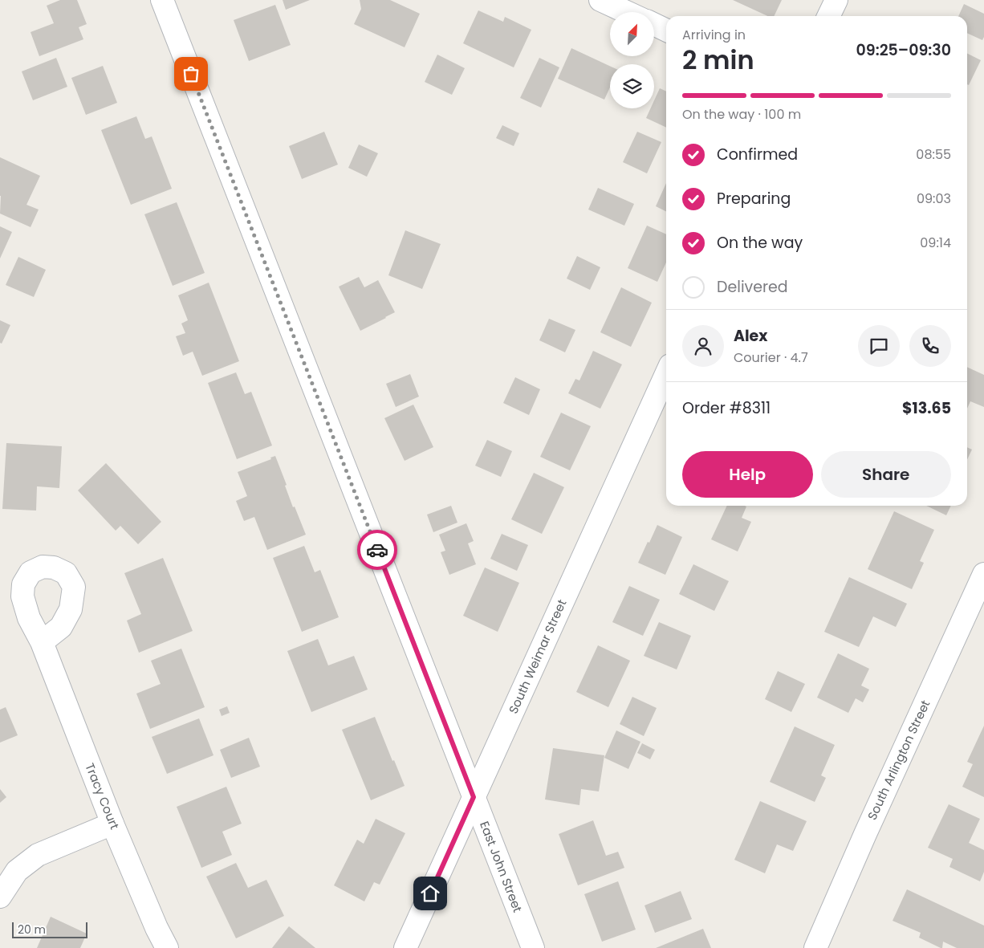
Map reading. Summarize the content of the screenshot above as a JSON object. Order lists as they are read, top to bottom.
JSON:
{
  "streets": {
    "street": [
      "South Weimar Street",
      "South Arlington Street",
      "Tracy Court",
      "East John Street"
    ]
  },
  "crossings": [
    ["South Weimar Street", "East John Street"]
  ],
  "scale_bar": "20 m",
  "north": "top right",
  "page": {
    "heading": ["2 min", "Arriving in", "09:25–09:30"],
    "panel": [
      "Alex",
      "Courier · 4.7",
      "Order #8311",
      "$13.65"
    ],
    "bar": "On the way · 100 m",
    "list": [
      ["Confirmed", "08:55"],
      ["Preparing", "09:03"],
      ["On the way", "09:14"],
      "Delivered"
    ],
    "buttons": ["Help", "Share"],
    "scale": "20 m"
  }
}
